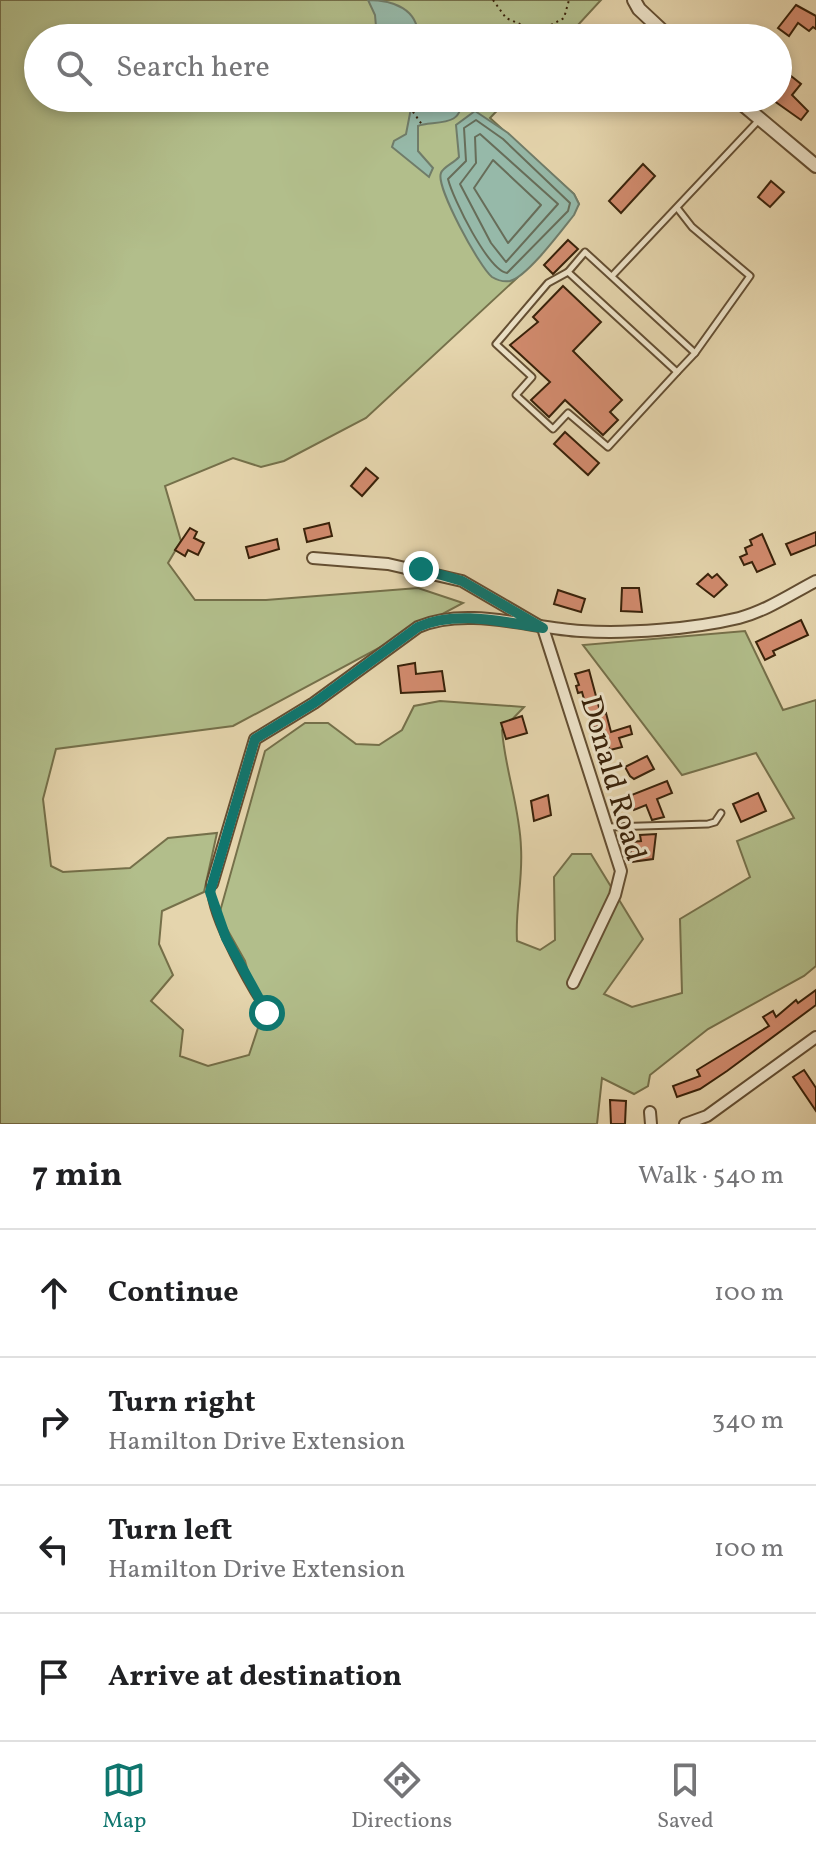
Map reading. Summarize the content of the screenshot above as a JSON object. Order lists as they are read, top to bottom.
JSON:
{
  "streets": {
    "street": ["Donald Road"]
  },
  "page": {
    "search": "Search here",
    "heading": ["7 min", "Walk · 540 m"],
    "list": [
      ["Continue", "100 m"],
      ["Turn right", "Hamilton Drive Extension", "340 m"],
      ["Turn left", "Hamilton Drive Extension", "100 m"],
      "Arrive at destination"
    ],
    "nav": ["Map", "Directions", "Saved"]
  }
}
